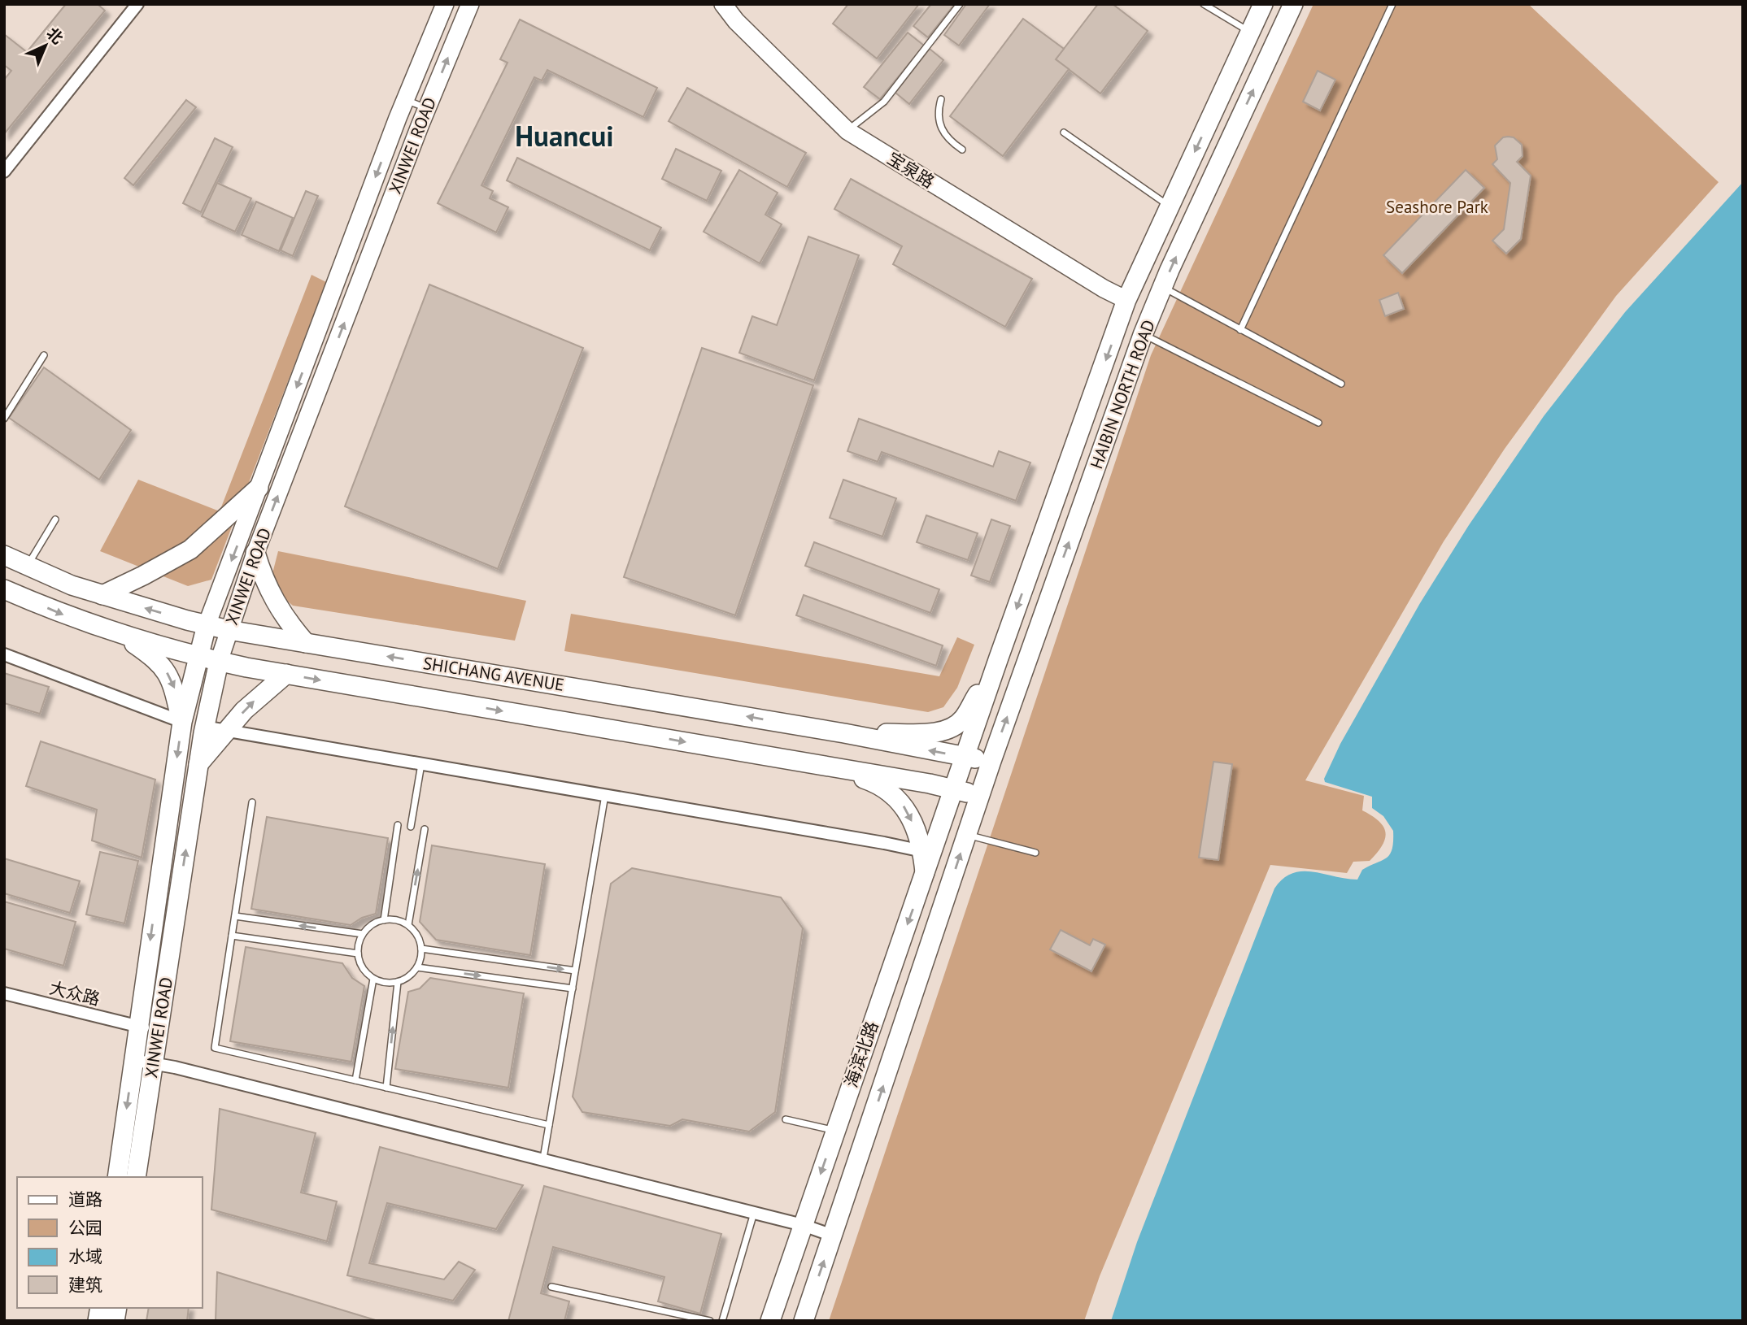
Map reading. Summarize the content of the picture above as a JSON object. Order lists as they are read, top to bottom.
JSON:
{
  "streets": {
    "main road": [
      "XINWEI ROAD",
      "宝泉路",
      "HAIBIN NORTH ROAD",
      "SHICHANG AVENUE",
      "海滨北路"
    ],
    "street": ["大众路"]
  },
  "crossings": [
    ["XINWEI ROAD", "SHICHANG AVENUE"],
    ["XINWEI ROAD", "大众路"],
    ["宝泉路", "HAIBIN NORTH ROAD"],
    ["HAIBIN NORTH ROAD", "SHICHANG AVENUE"],
    ["HAIBIN NORTH ROAD", "海滨北路"],
    ["SHICHANG AVENUE", "海滨北路"]
  ],
  "districts": ["Huancui"],
  "parks": ["Seashore Park"],
  "legend": [
    "道路",
    "公园",
    "水域",
    "建筑"
  ],
  "north": "top right"
}
